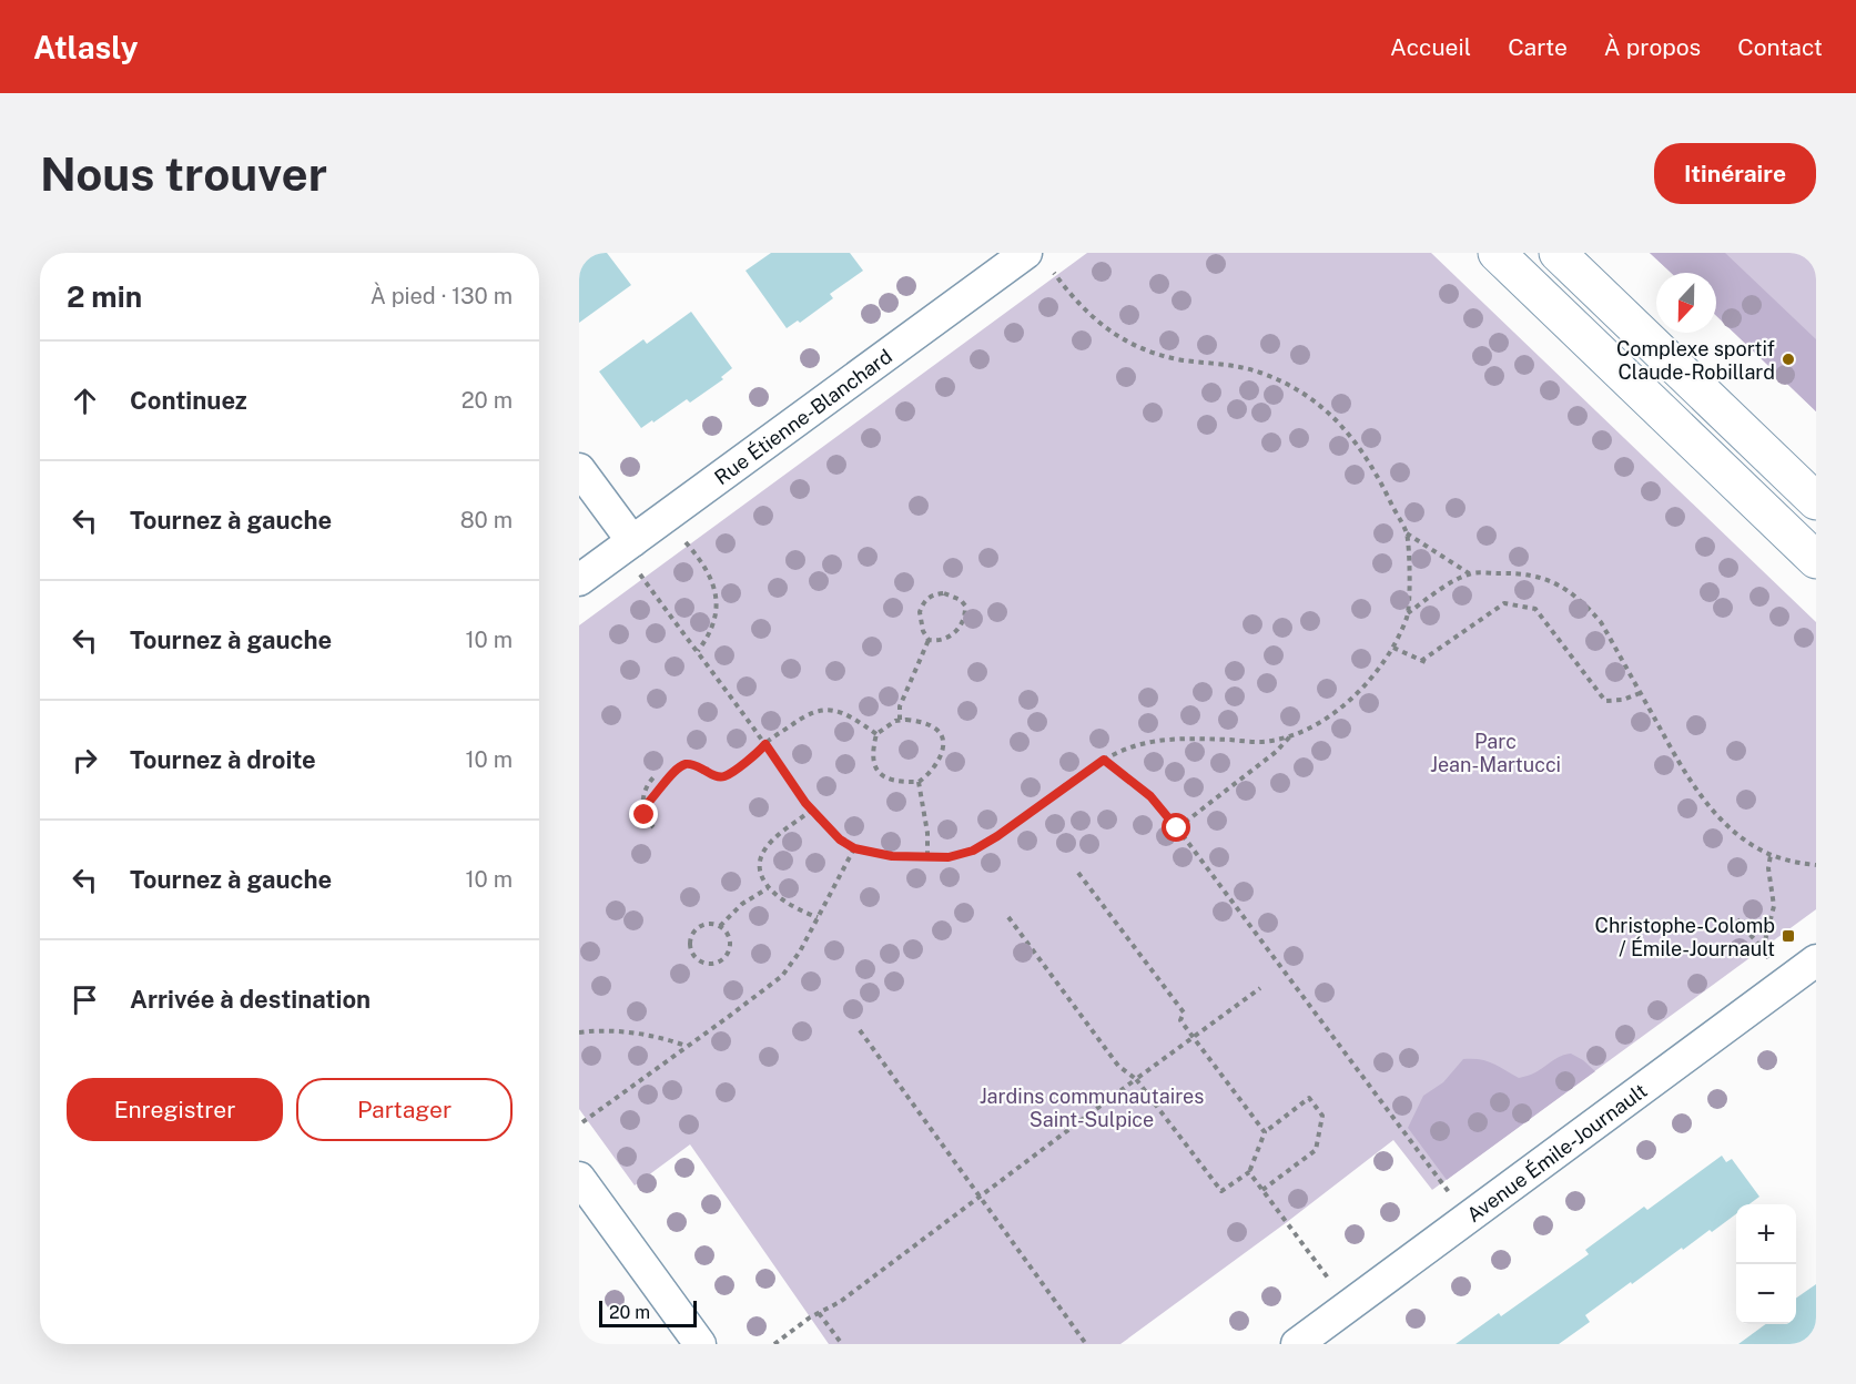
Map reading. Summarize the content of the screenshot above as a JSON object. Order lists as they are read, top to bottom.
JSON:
{
  "streets": {
    "street": ["Rue Étienne-Blanchard", "Avenue Émile-Journault"]
  },
  "parks": ["Parc Jean-Martucci", "Jardins communautaires Saint-Sulpice"],
  "places": {
    "other": ["Complexe sportif Claude-Robillard"],
    "transit": ["Christophe-Colomb / Émile-Journault"]
  },
  "scale_bar": "20 m",
  "north": "bottom",
  "page": {
    "header": "Atlasly",
    "nav": [
      "Accueil",
      "Carte",
      "À propos",
      "Contact"
    ],
    "buttons": [
      "Itinéraire",
      ["Enregistrer", "Partager"]
    ],
    "title": "Nous trouver",
    "heading": ["2 min", "À pied · 130 m"],
    "list": [
      ["Continuez", "20 m"],
      ["Tournez à gauche", "80 m"],
      ["Tournez à gauche", "10 m"],
      ["Tournez à droite", "10 m"],
      ["Tournez à gauche", "10 m"],
      "Arrivée à destination"
    ],
    "map_buttons": ["+", "−"],
    "scale": "20 m"
  }
}
